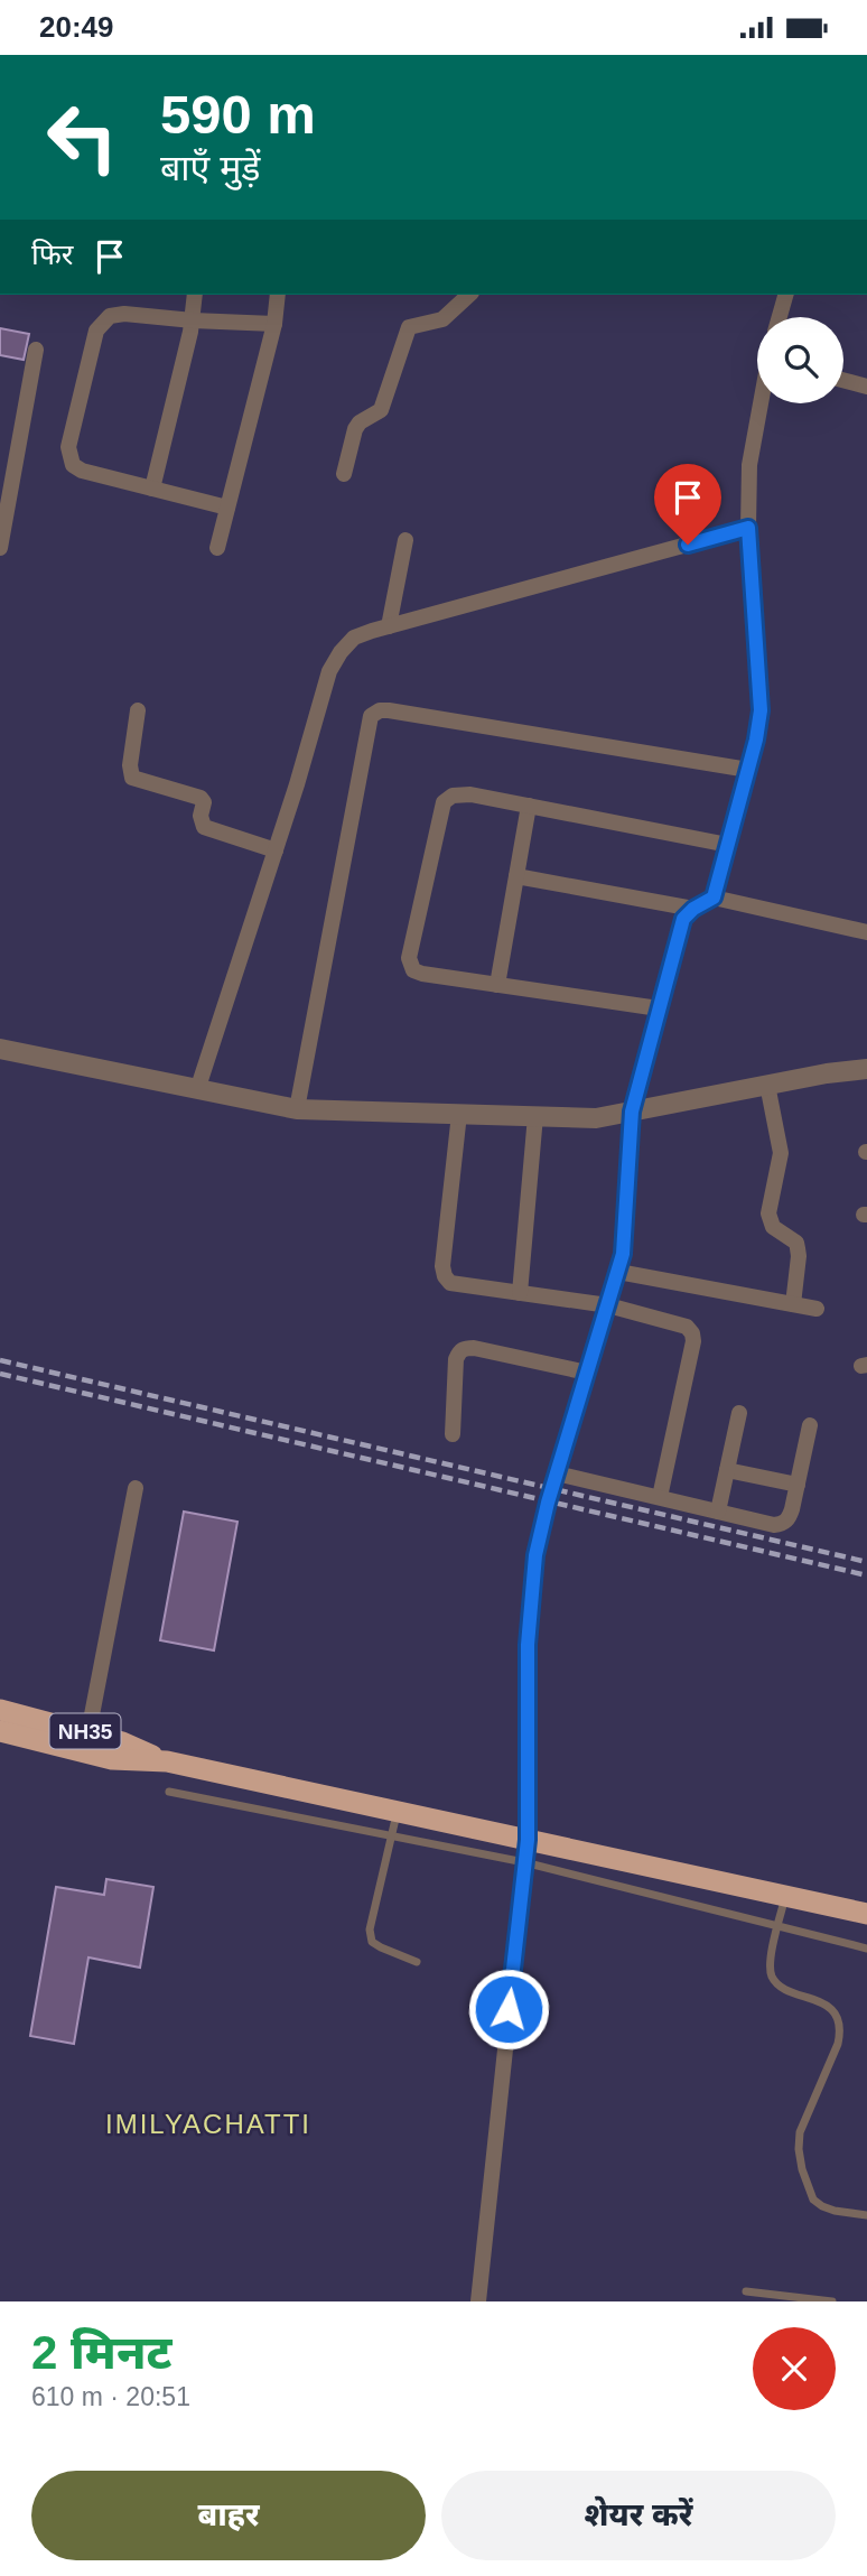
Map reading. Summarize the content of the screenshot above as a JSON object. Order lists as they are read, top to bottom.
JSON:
{
  "streets": {
    "highway": ["NH35"]
  },
  "districts": ["IMILYACHATTI"],
  "page": {
    "status": "20:49",
    "turn": ["590 m", "बाएँ मुड़ें"],
    "then": "फिर",
    "heading": ["2 मिनट", "610 m · 20:51"],
    "buttons": ["बाहर", "शेयर करें"]
  }
}
